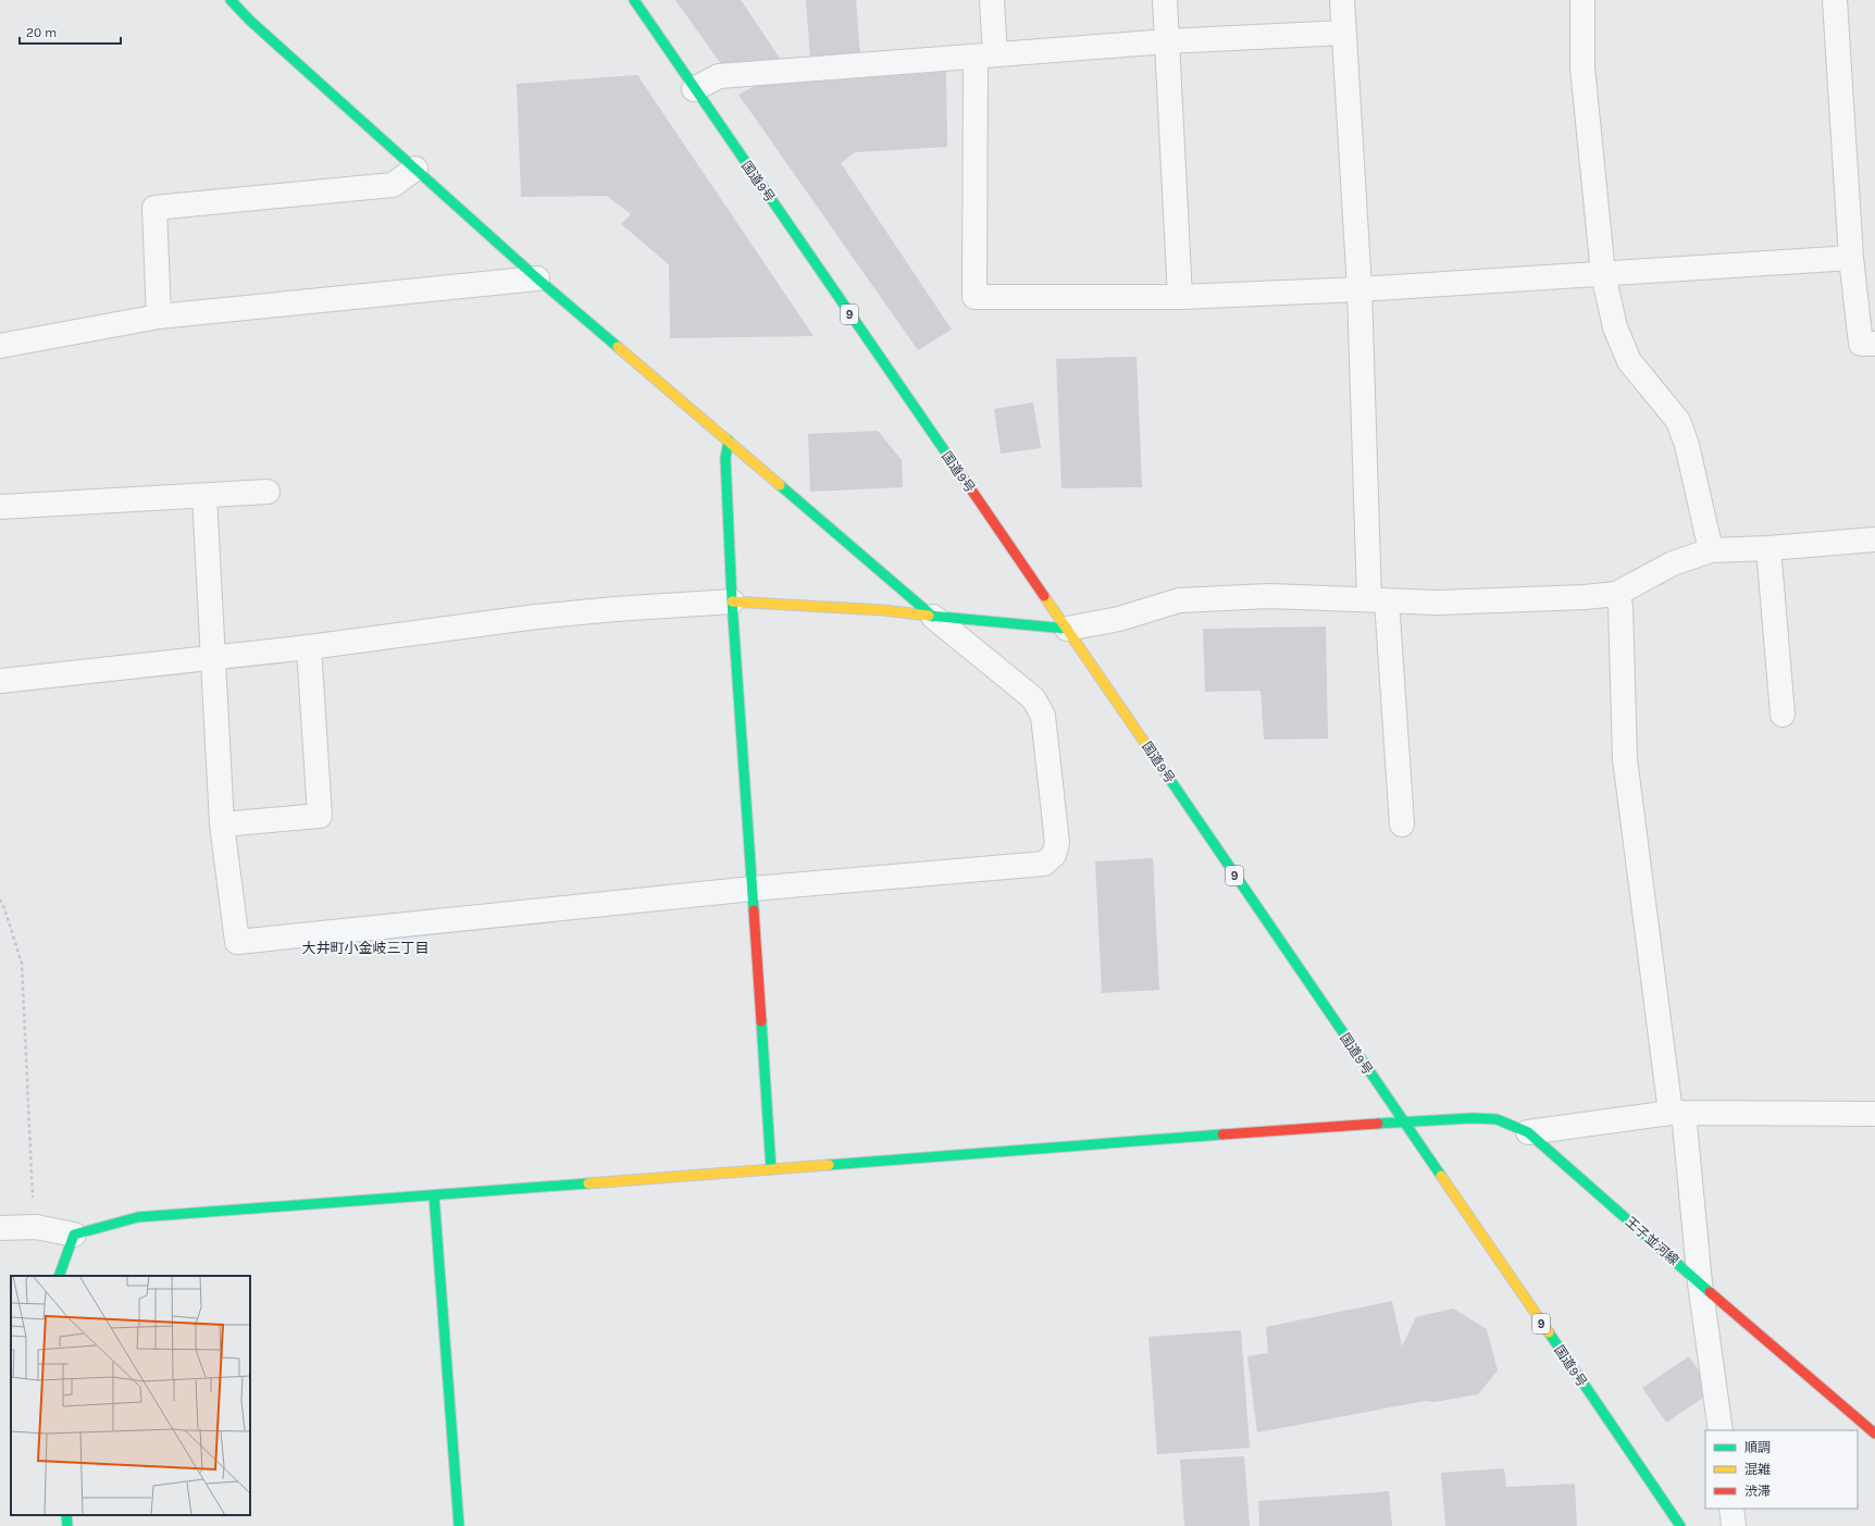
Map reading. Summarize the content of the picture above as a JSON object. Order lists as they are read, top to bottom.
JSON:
{
  "streets": {
    "main road": ["国道9号", "9", "王子並河線"]
  },
  "crossings": [
    ["国道9号", "王子並河線"]
  ],
  "districts": ["大井町小金岐三丁目"],
  "legend": ["順調", "混雑", "渋滞"],
  "scale_bar": "20 m"
}
